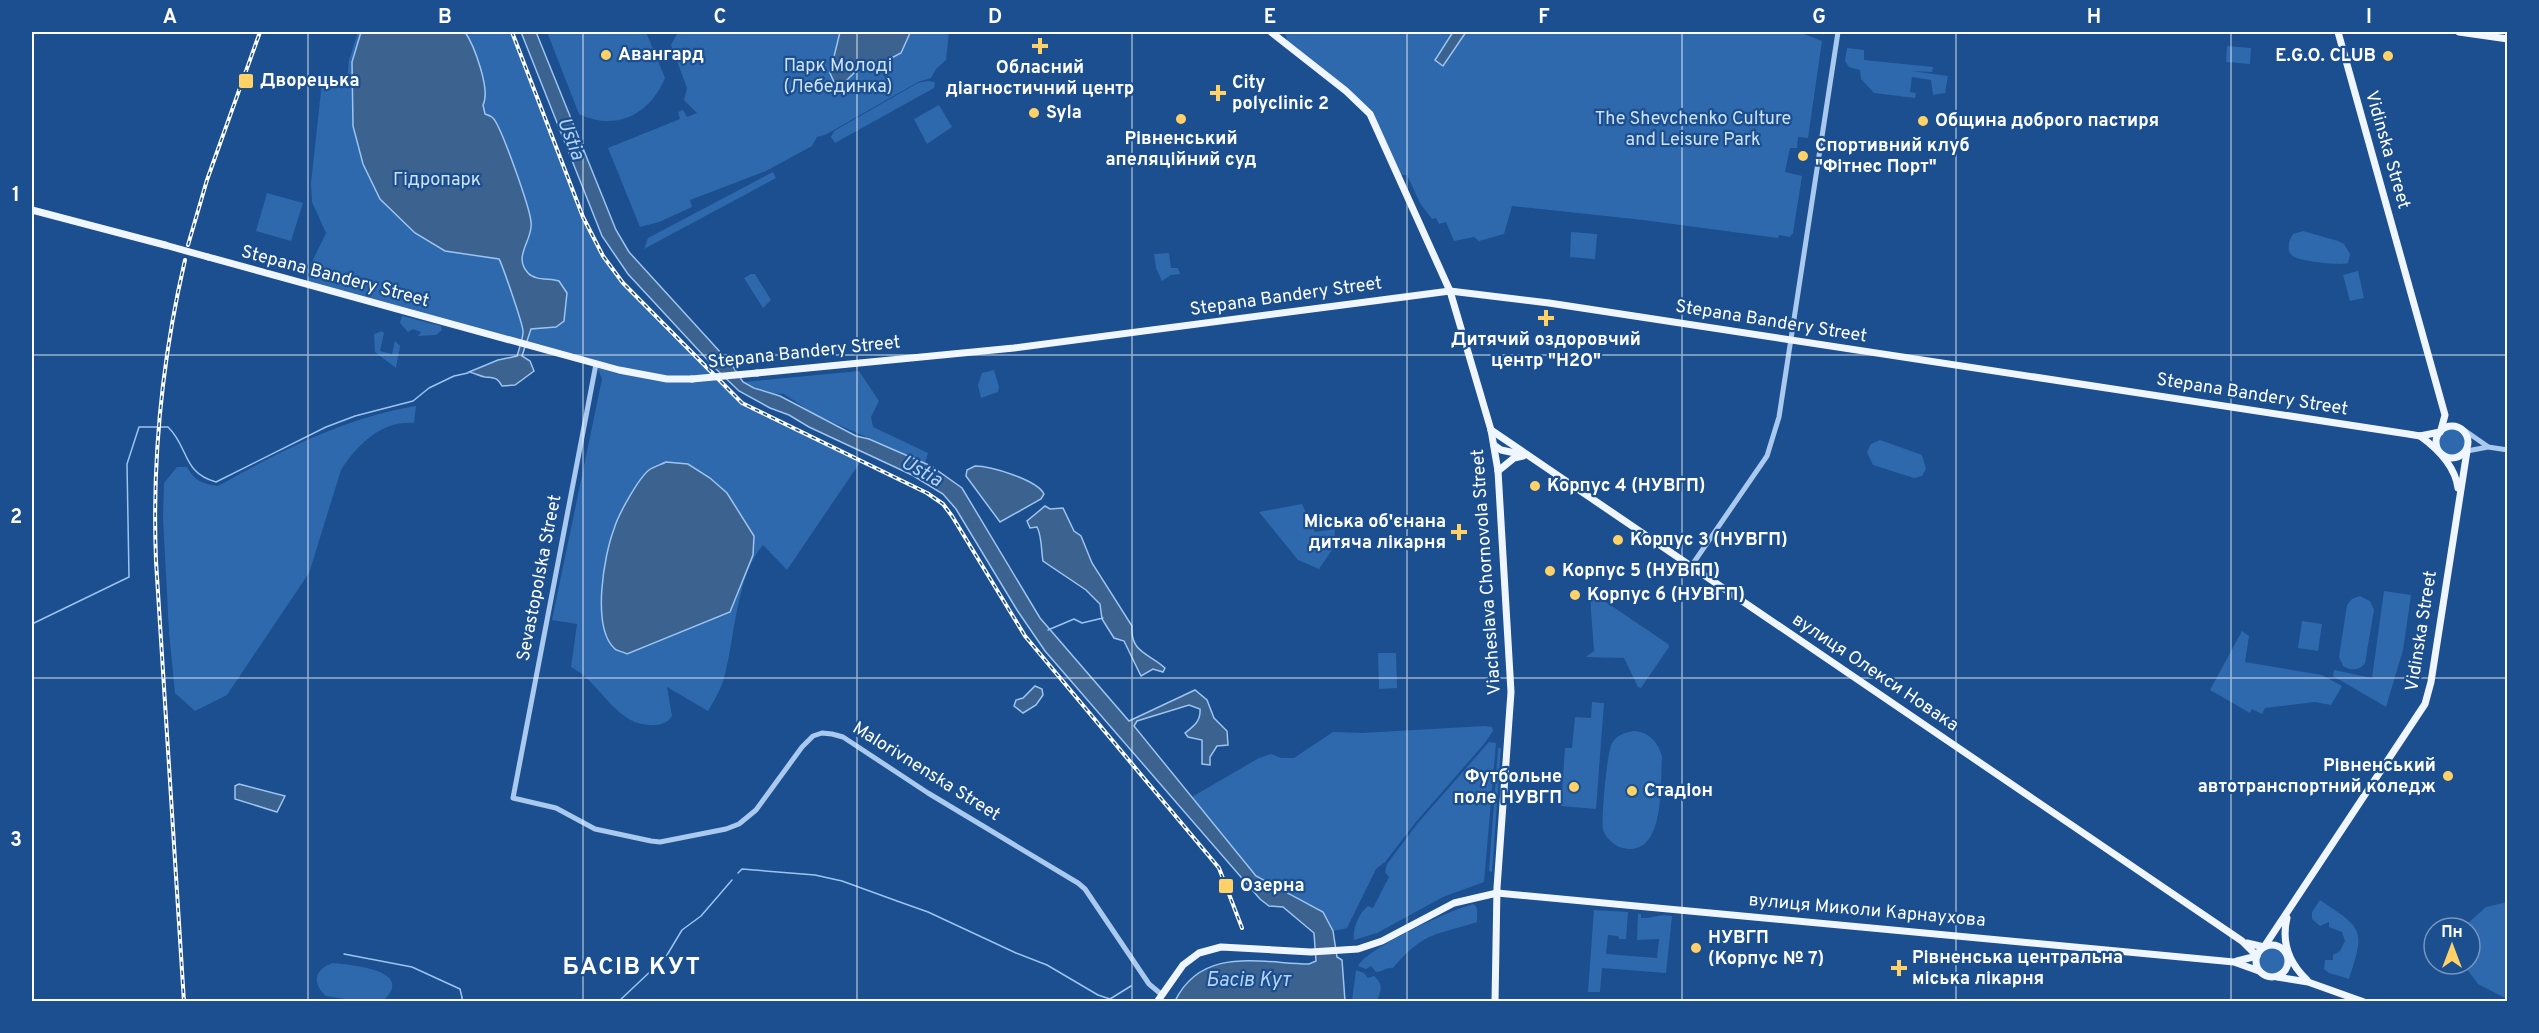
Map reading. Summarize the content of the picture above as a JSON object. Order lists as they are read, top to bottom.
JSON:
{
  "streets": {
    "main road": [
      "Vidinska Street",
      "Stepana Bandery Street",
      "Viacheslava Chornovola Street",
      "вулиця Олекси Новака",
      "вулиця Миколи Карнаухова"
    ],
    "street": ["Sevastopolska Street", "Malorivnenska Street"]
  },
  "crossings": [
    ["Vidinska Street", "Stepana Bandery Street"],
    ["Vidinska Street", "вулиця Олекси Новака"],
    ["Vidinska Street", "вулиця Миколи Карнаухова"],
    ["Stepana Bandery Street", "Viacheslava Chornovola Street"],
    ["Stepana Bandery Street", "Sevastopolska Street"],
    ["Viacheslava Chornovola Street", "вулиця Олекси Новака"],
    ["Viacheslava Chornovola Street", "вулиця Миколи Карнаухова"],
    ["Sevastopolska Street", "Malorivnenska Street"],
    ["вулиця Олекси Новака", "вулиця Миколи Карнаухова"],
    ["Malorivnenska Street", "вулиця Миколи Карнаухова"]
  ],
  "districts": ["БАСІВ КУТ"],
  "water": ["Ustia", "Басів Кут"],
  "parks": ["Парк Молоді (Лебединка)", "The Shevchenko Culture and Leisure Park", "Гідропарк"],
  "places": {
    "health": [
      "Обласний діагностичний центр",
      "City polyclinic 2",
      "Дитячий оздоровчий центр \"H2O\"",
      "Міська об'єнана дитяча лікарня",
      "Рівненська центральна міська лікарня"
    ],
    "other": [
      "Авангард",
      "E.G.O. CLUB",
      "Syla",
      "Рівненський апеляційний суд",
      "Община доброго пастиря",
      "Спортивний клуб \"Фітнес Порт\"",
      "Корпус 4 (НУВГП)",
      "Корпус 3 (НУВГП)",
      "Корпус 5 (НУВГП)",
      "Корпус 6 (НУВГП)",
      "Рівненський автотранспортний коледж",
      "Футбольне поле НУВГП",
      "Стадіон",
      "НУВГП (Корпус № 7)"
    ],
    "transit": ["Дворецька", "Озерна"]
  },
  "north": "top",
  "grid": {
    "columns": [
      "A",
      "B",
      "C",
      "D",
      "E",
      "F",
      "G",
      "H",
      "I"
    ],
    "rows": ["1", "2", "3"]
  }
}
